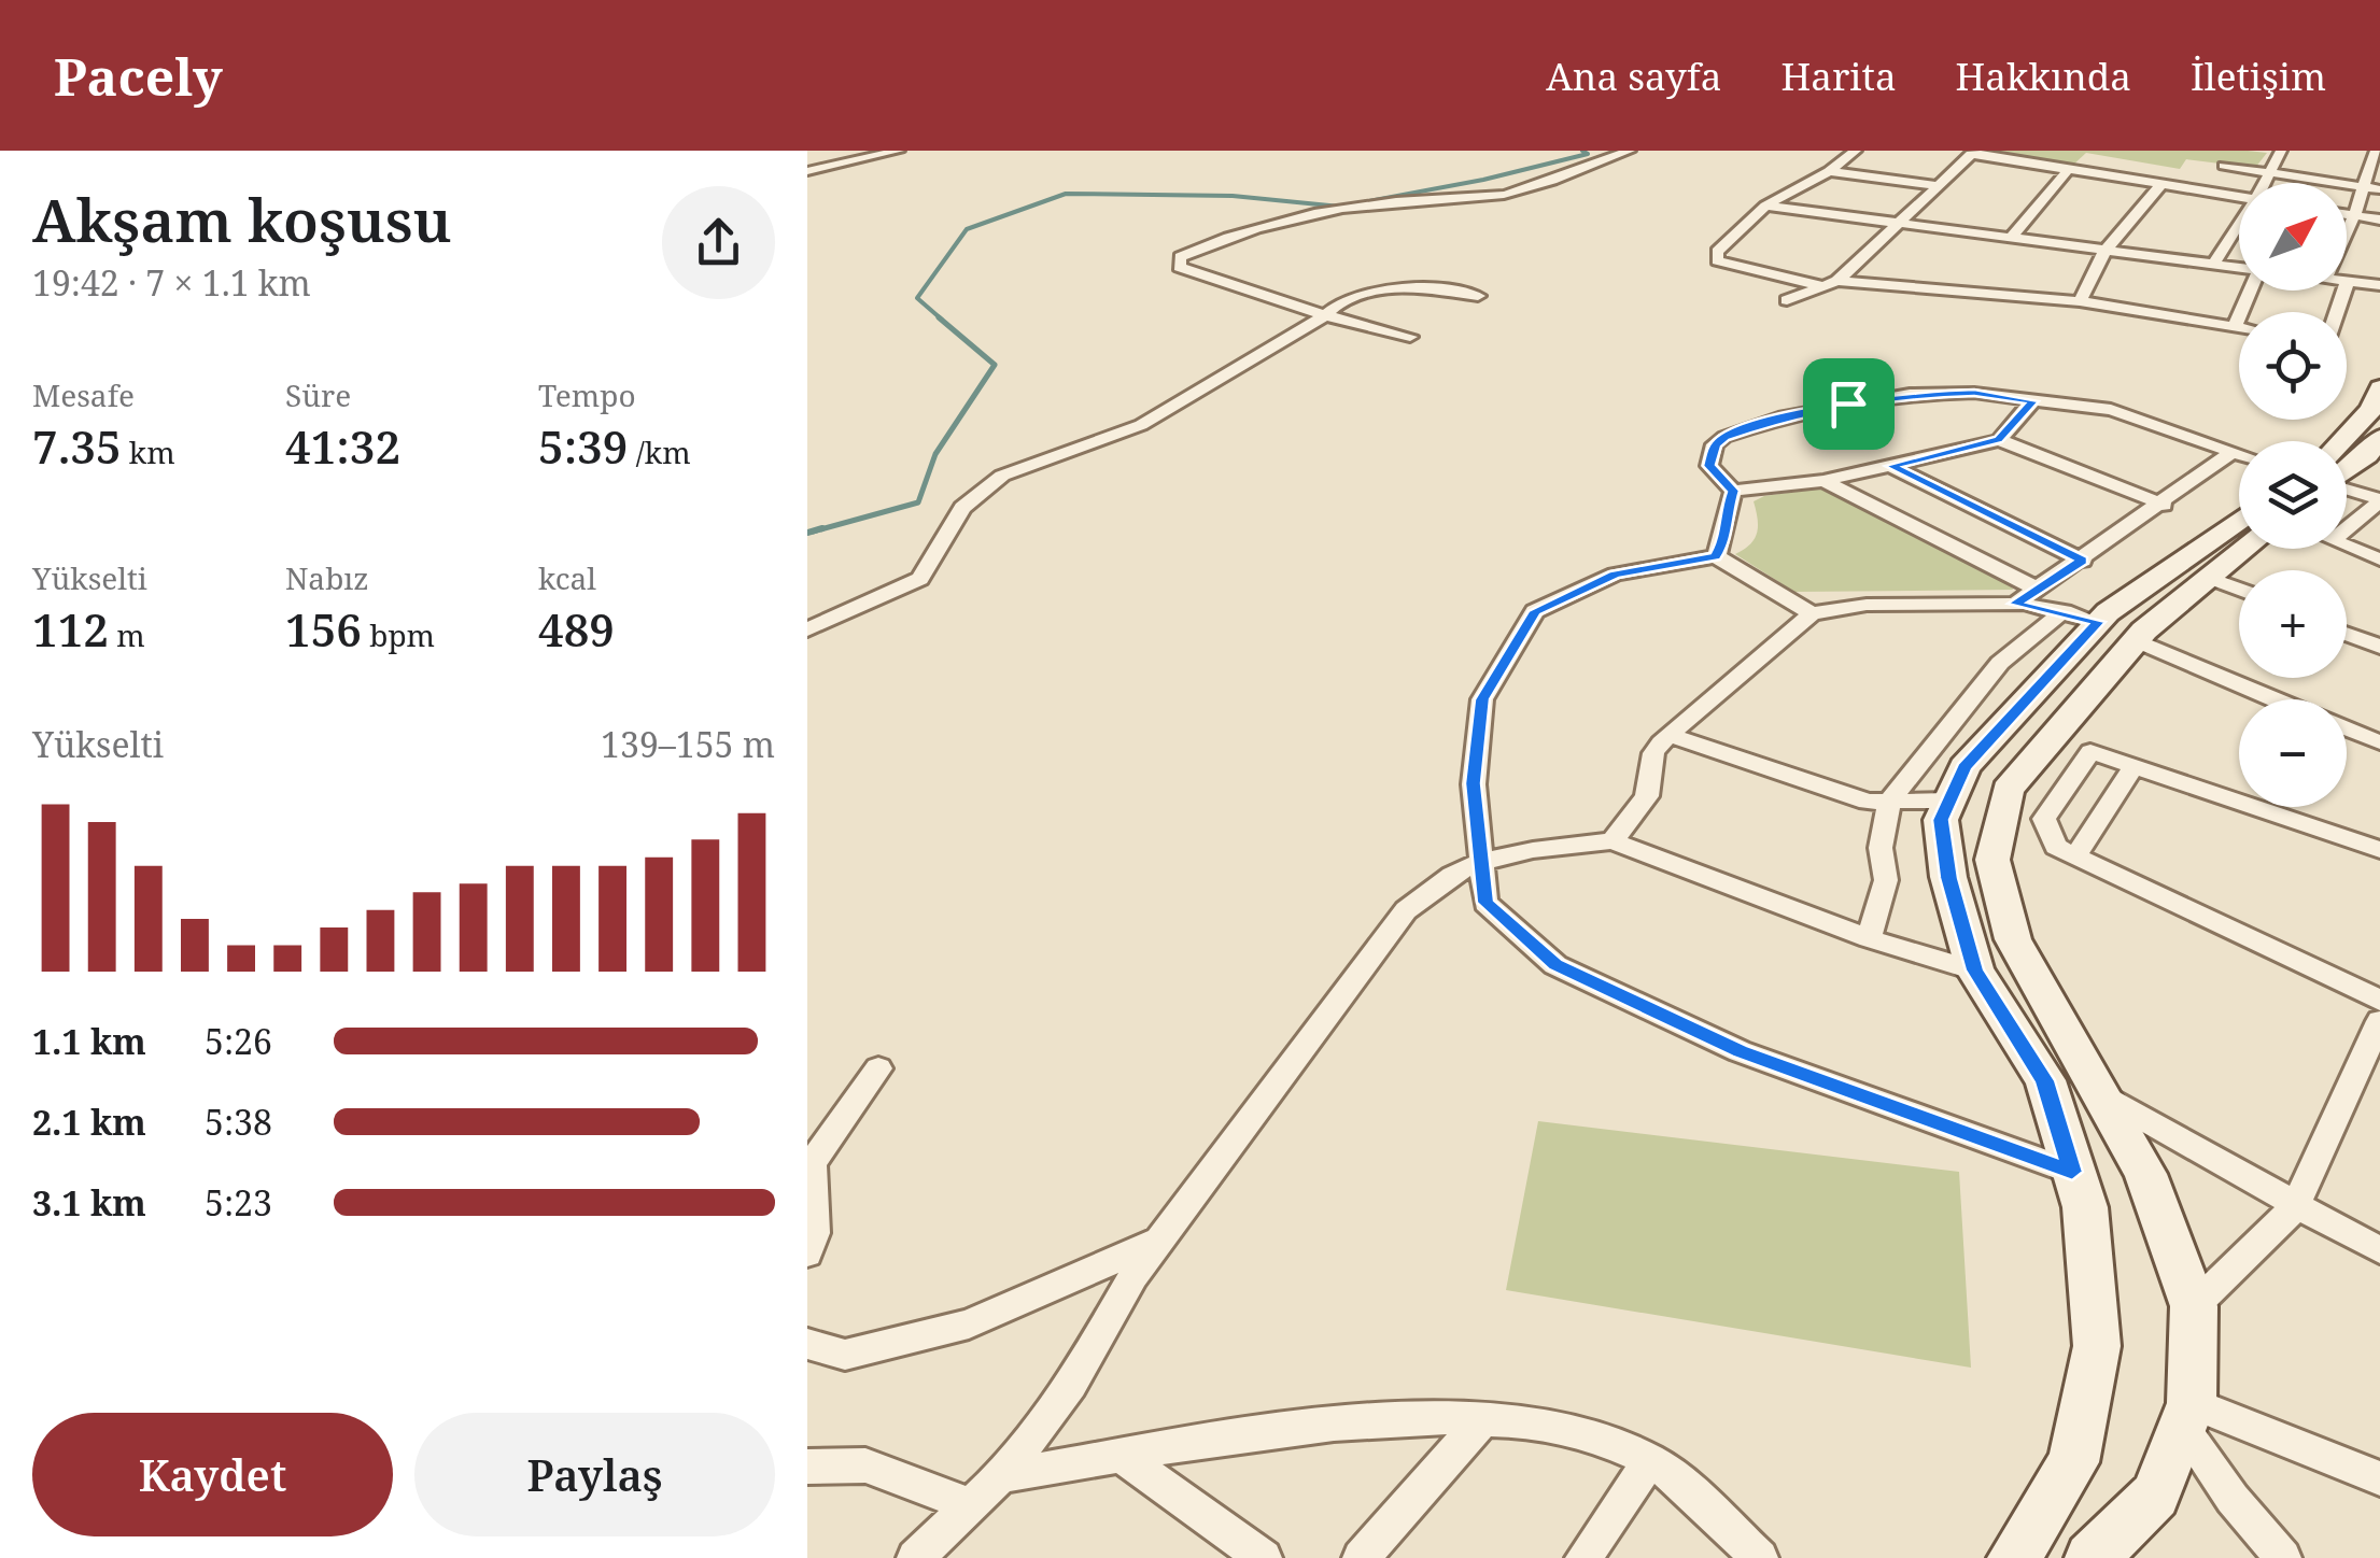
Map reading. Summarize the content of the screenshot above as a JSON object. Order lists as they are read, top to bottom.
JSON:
{
  "north": "top right",
  "page": {
    "header": "Pacely",
    "nav": [
      "Ana sayfa",
      "Harita",
      "Hakkında",
      "İletişim"
    ],
    "heading": ["Akşam koşusu", "19:42 · 7 × 1.1 km"],
    "map_buttons": ["+", "−"],
    "stats": [
      ["Mesafe", "7.35 km"],
      ["Süre", "41:32"],
      ["Tempo", "5:39 /km"],
      ["Yükselti", "112 m"],
      ["Nabız", "156 bpm"],
      ["kcal", "489"]
    ],
    "chart": ["Yükselti", "139–155 m"],
    "list": [
      {
        "name": "1.1 km",
        "note": "5:26"
      },
      {
        "name": "2.1 km",
        "note": "5:38"
      },
      {
        "name": "3.1 km",
        "note": "5:23"
      }
    ],
    "buttons": ["Kaydet", "Paylaş"]
  }
}
